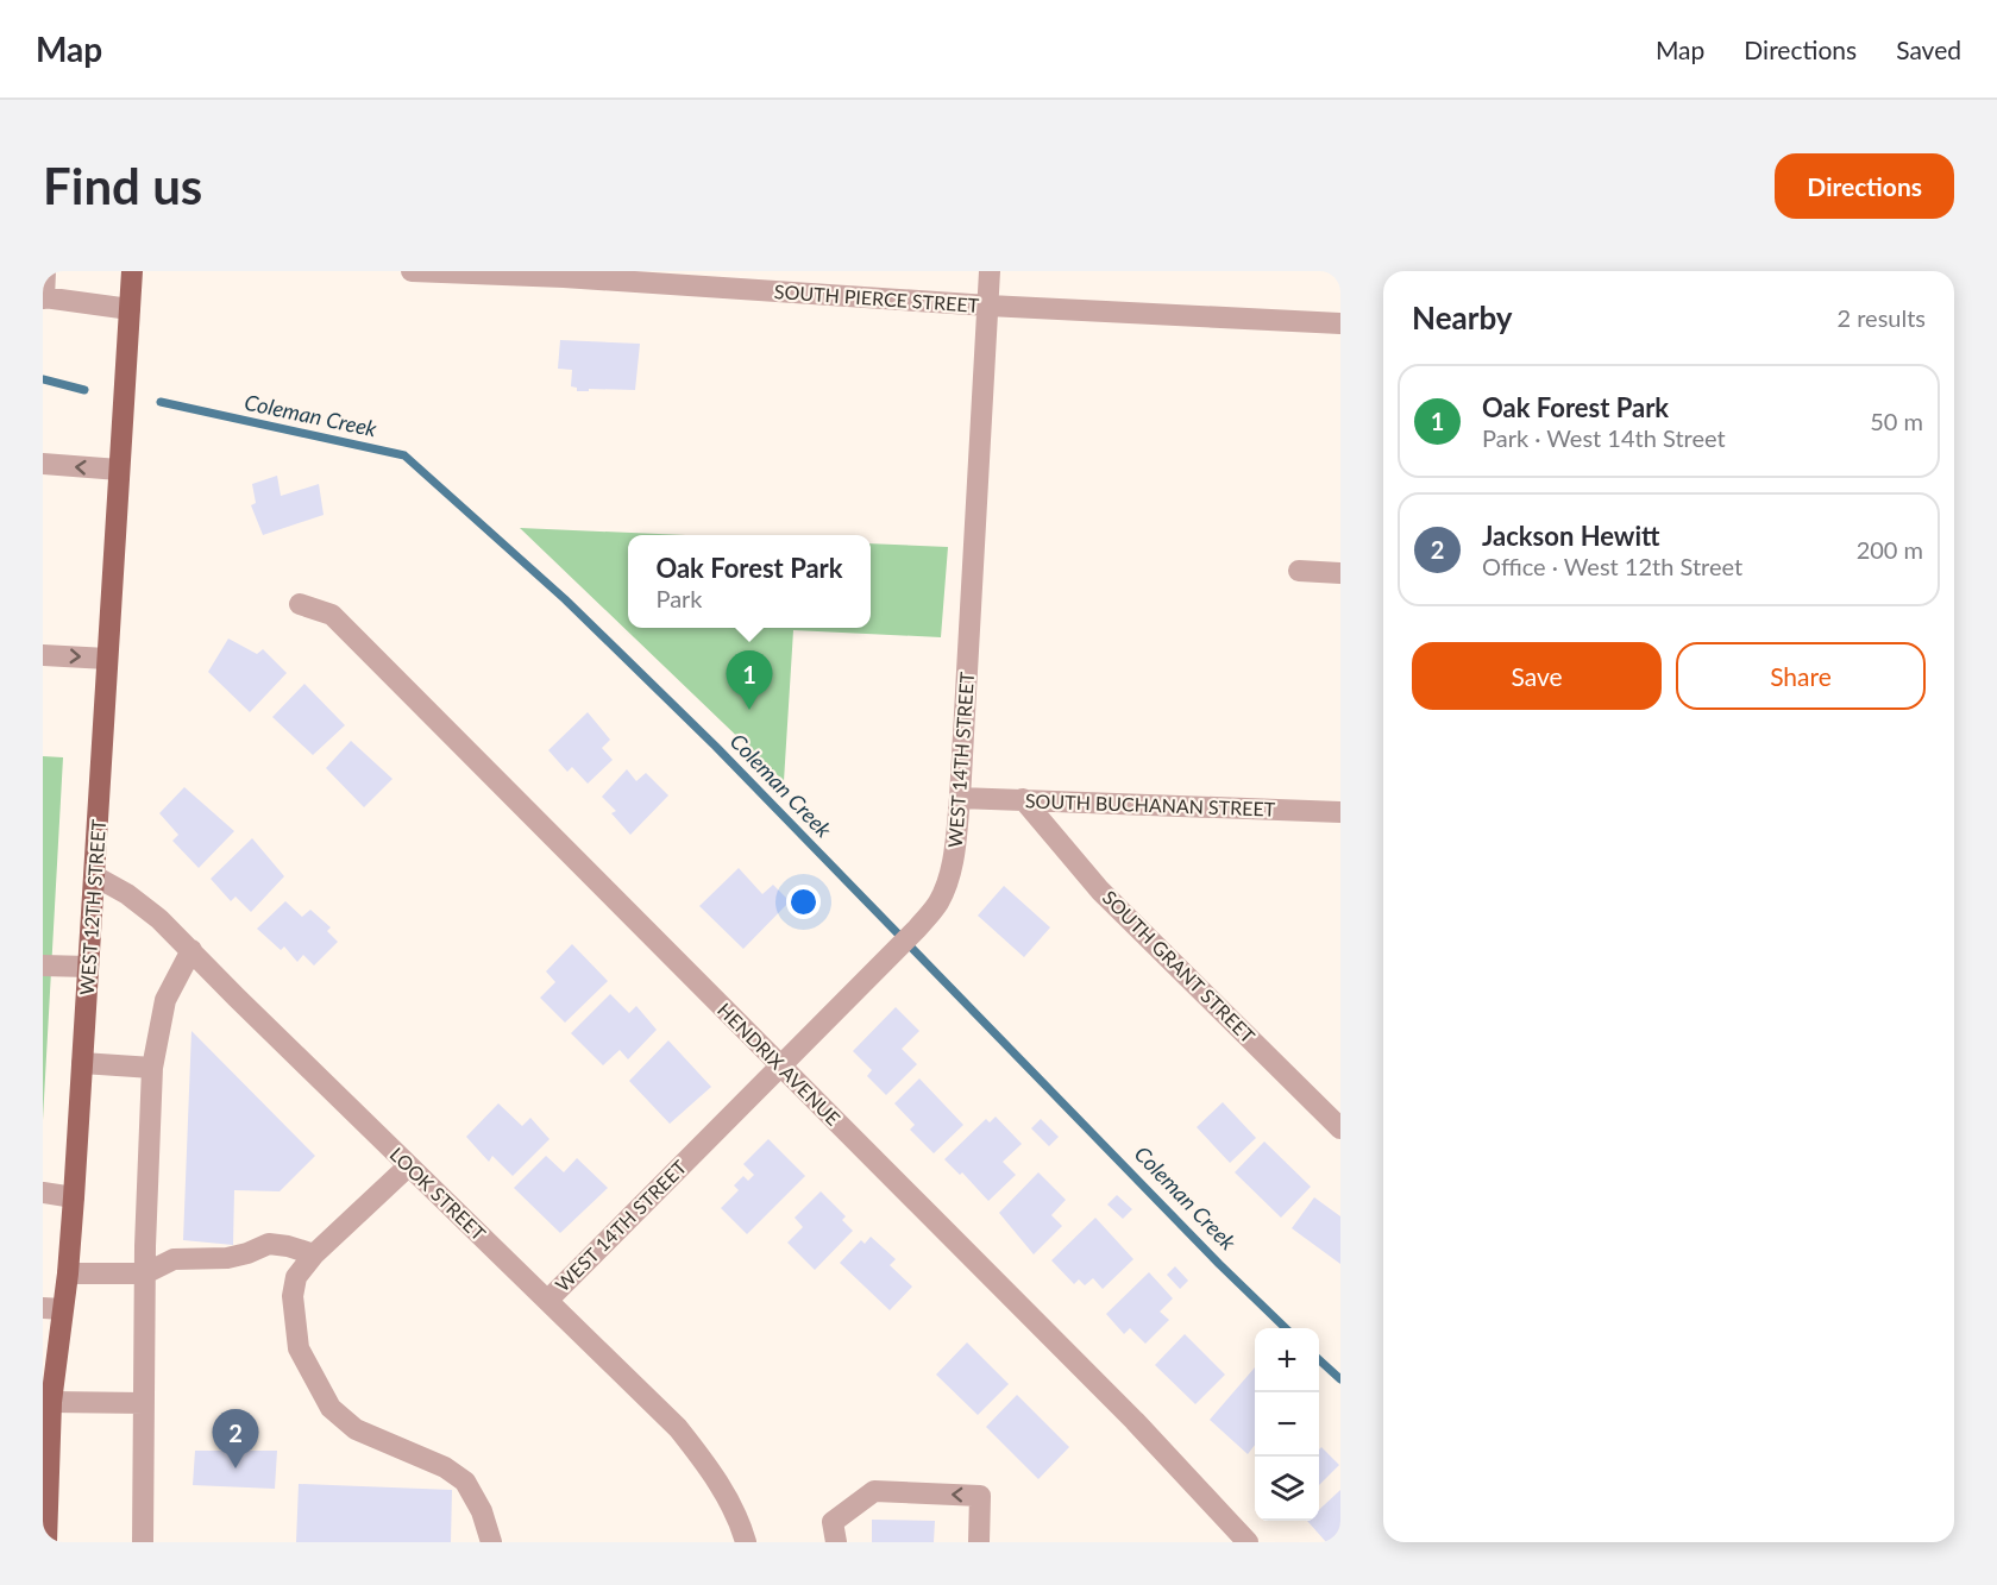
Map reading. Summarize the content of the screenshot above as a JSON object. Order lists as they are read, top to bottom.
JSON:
{
  "streets": {
    "main road": ["WEST 12TH STREET"],
    "street": [
      "SOUTH PIERCE STREET",
      "WEST 14TH STREET",
      "SOUTH BUCHANAN STREET",
      "SOUTH GRANT STREET",
      "HENDRIX AVENUE",
      "LOOK STREET"
    ]
  },
  "crossings": [
    ["SOUTH PIERCE STREET", "WEST 14TH STREET"],
    ["WEST 14TH STREET", "SOUTH BUCHANAN STREET"],
    ["WEST 14TH STREET", "HENDRIX AVENUE"],
    ["WEST 14TH STREET", "LOOK STREET"],
    ["SOUTH BUCHANAN STREET", "SOUTH GRANT STREET"],
    ["WEST 12TH STREET", "LOOK STREET"]
  ],
  "water": ["Coleman Creek"],
  "page": {
    "header": "Map",
    "nav": ["Map", "Directions", "Saved"],
    "buttons": [
      "Directions",
      ["Save", "Share"]
    ],
    "title": "Find us",
    "heading": ["Nearby", "2 results"],
    "list": [
      {
        "mark": "1",
        "name": "Oak Forest Park",
        "note": "Park · West 14th Street",
        "value": "50 m"
      },
      {
        "mark": "2",
        "name": "Jackson Hewitt",
        "note": "Office · West 12th Street",
        "value": "200 m"
      }
    ],
    "popup": ["Oak Forest Park", "Park"],
    "pins": ["1", "2"],
    "map_buttons": ["+", "−"]
  }
}
